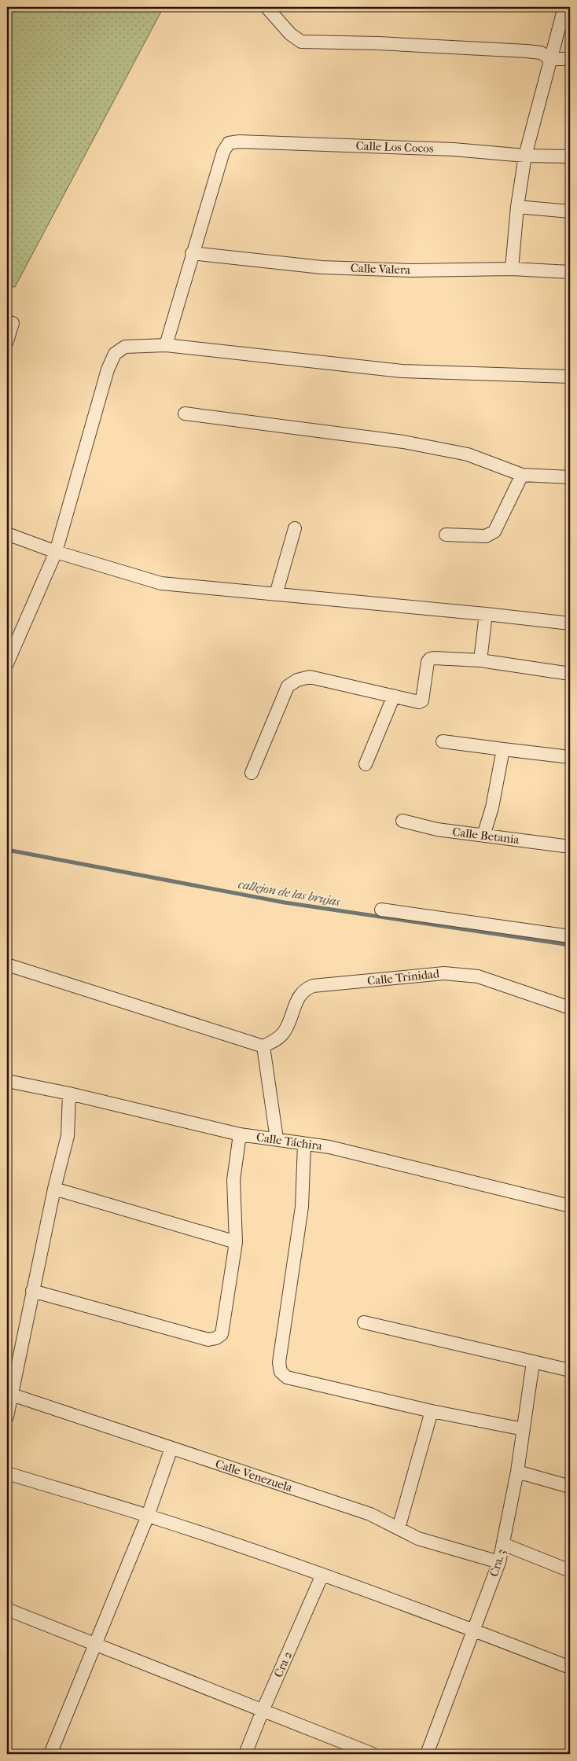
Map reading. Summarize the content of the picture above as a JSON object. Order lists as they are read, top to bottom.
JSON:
{
  "streets": {
    "street": [
      "Calle Los Cocos",
      "Calle Valera",
      "Calle Betania",
      "Calle Trinidad",
      "Calle Táchira",
      "Calle Venezuela",
      "Cra. 3",
      "Cra 2"
    ]
  },
  "crossings": [
    ["Calle Los Cocos", "Calle Valera"],
    ["Calle Venezuela", "Cra. 3"]
  ],
  "water": ["callejon de las brujas"]
}
